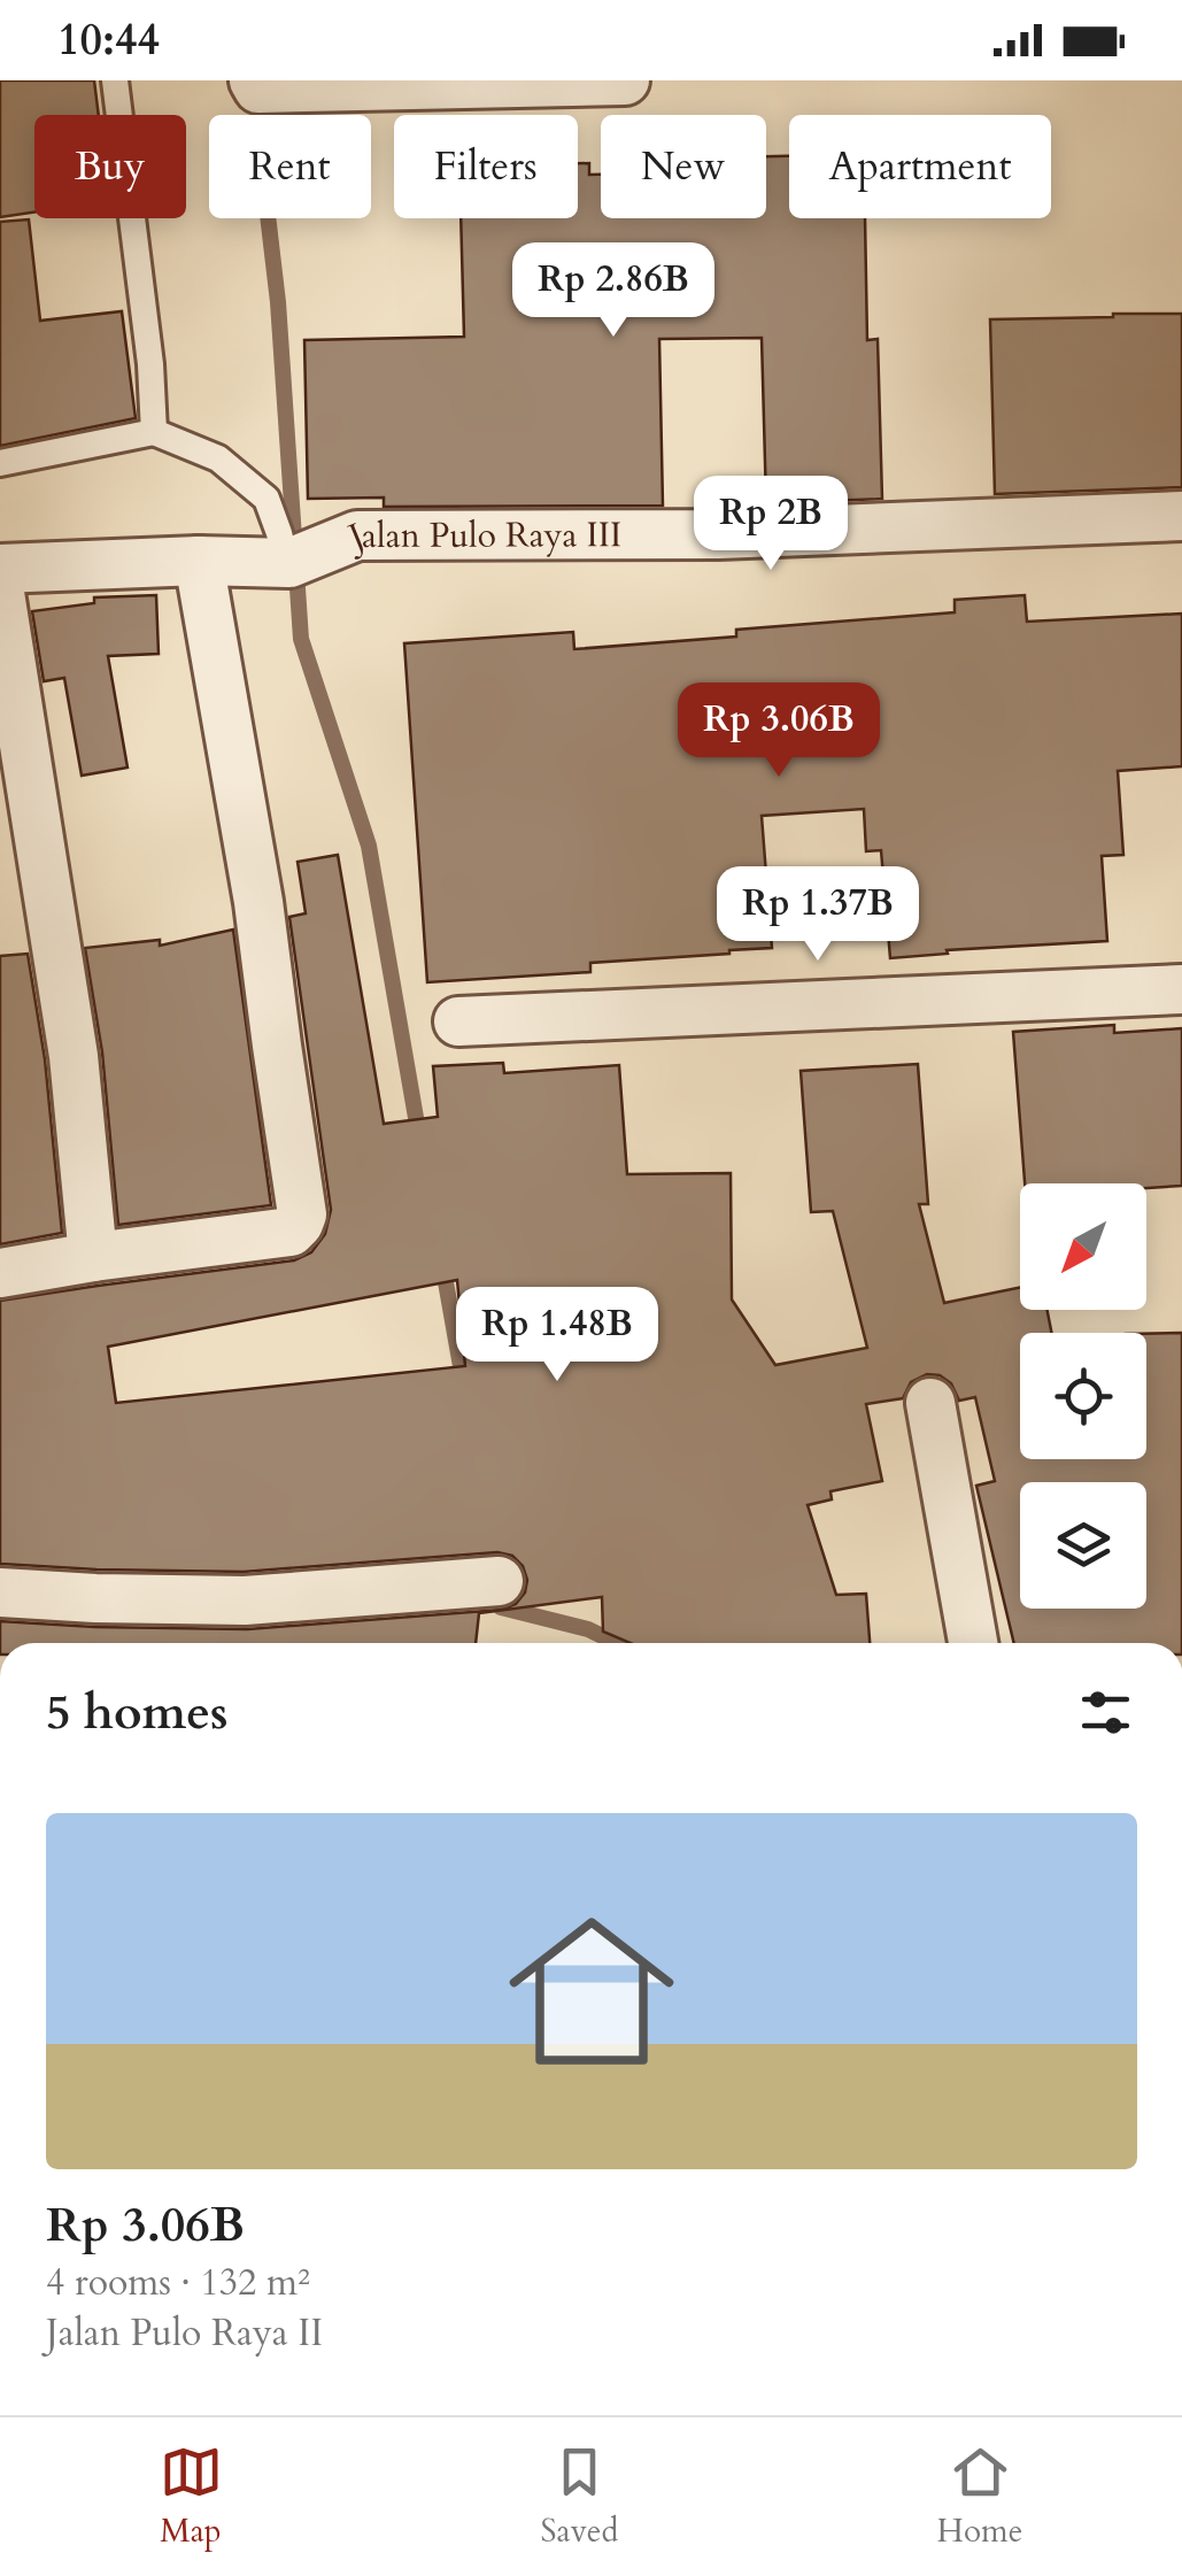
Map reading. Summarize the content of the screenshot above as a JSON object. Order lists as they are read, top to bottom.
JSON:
{
  "streets": {
    "street": ["Jalan Pulo Raya III"]
  },
  "north": "bottom left",
  "page": {
    "status": "10:44",
    "chip": [
      "Buy",
      "Rent",
      "Filters",
      "New",
      "Apartment"
    ],
    "price": [
      "Rp 2.86B",
      "Rp 2B",
      "Rp 3.06B",
      "Rp 1.37B",
      "Rp 1.48B"
    ],
    "heading": "5 homes",
    "list": [
      {
        "name": "Rp 3.06B",
        "note": "4 rooms · 132 m² · Jalan Pulo Raya II"
      }
    ],
    "tabs": ["Map", "Saved", "Home"]
  }
}
